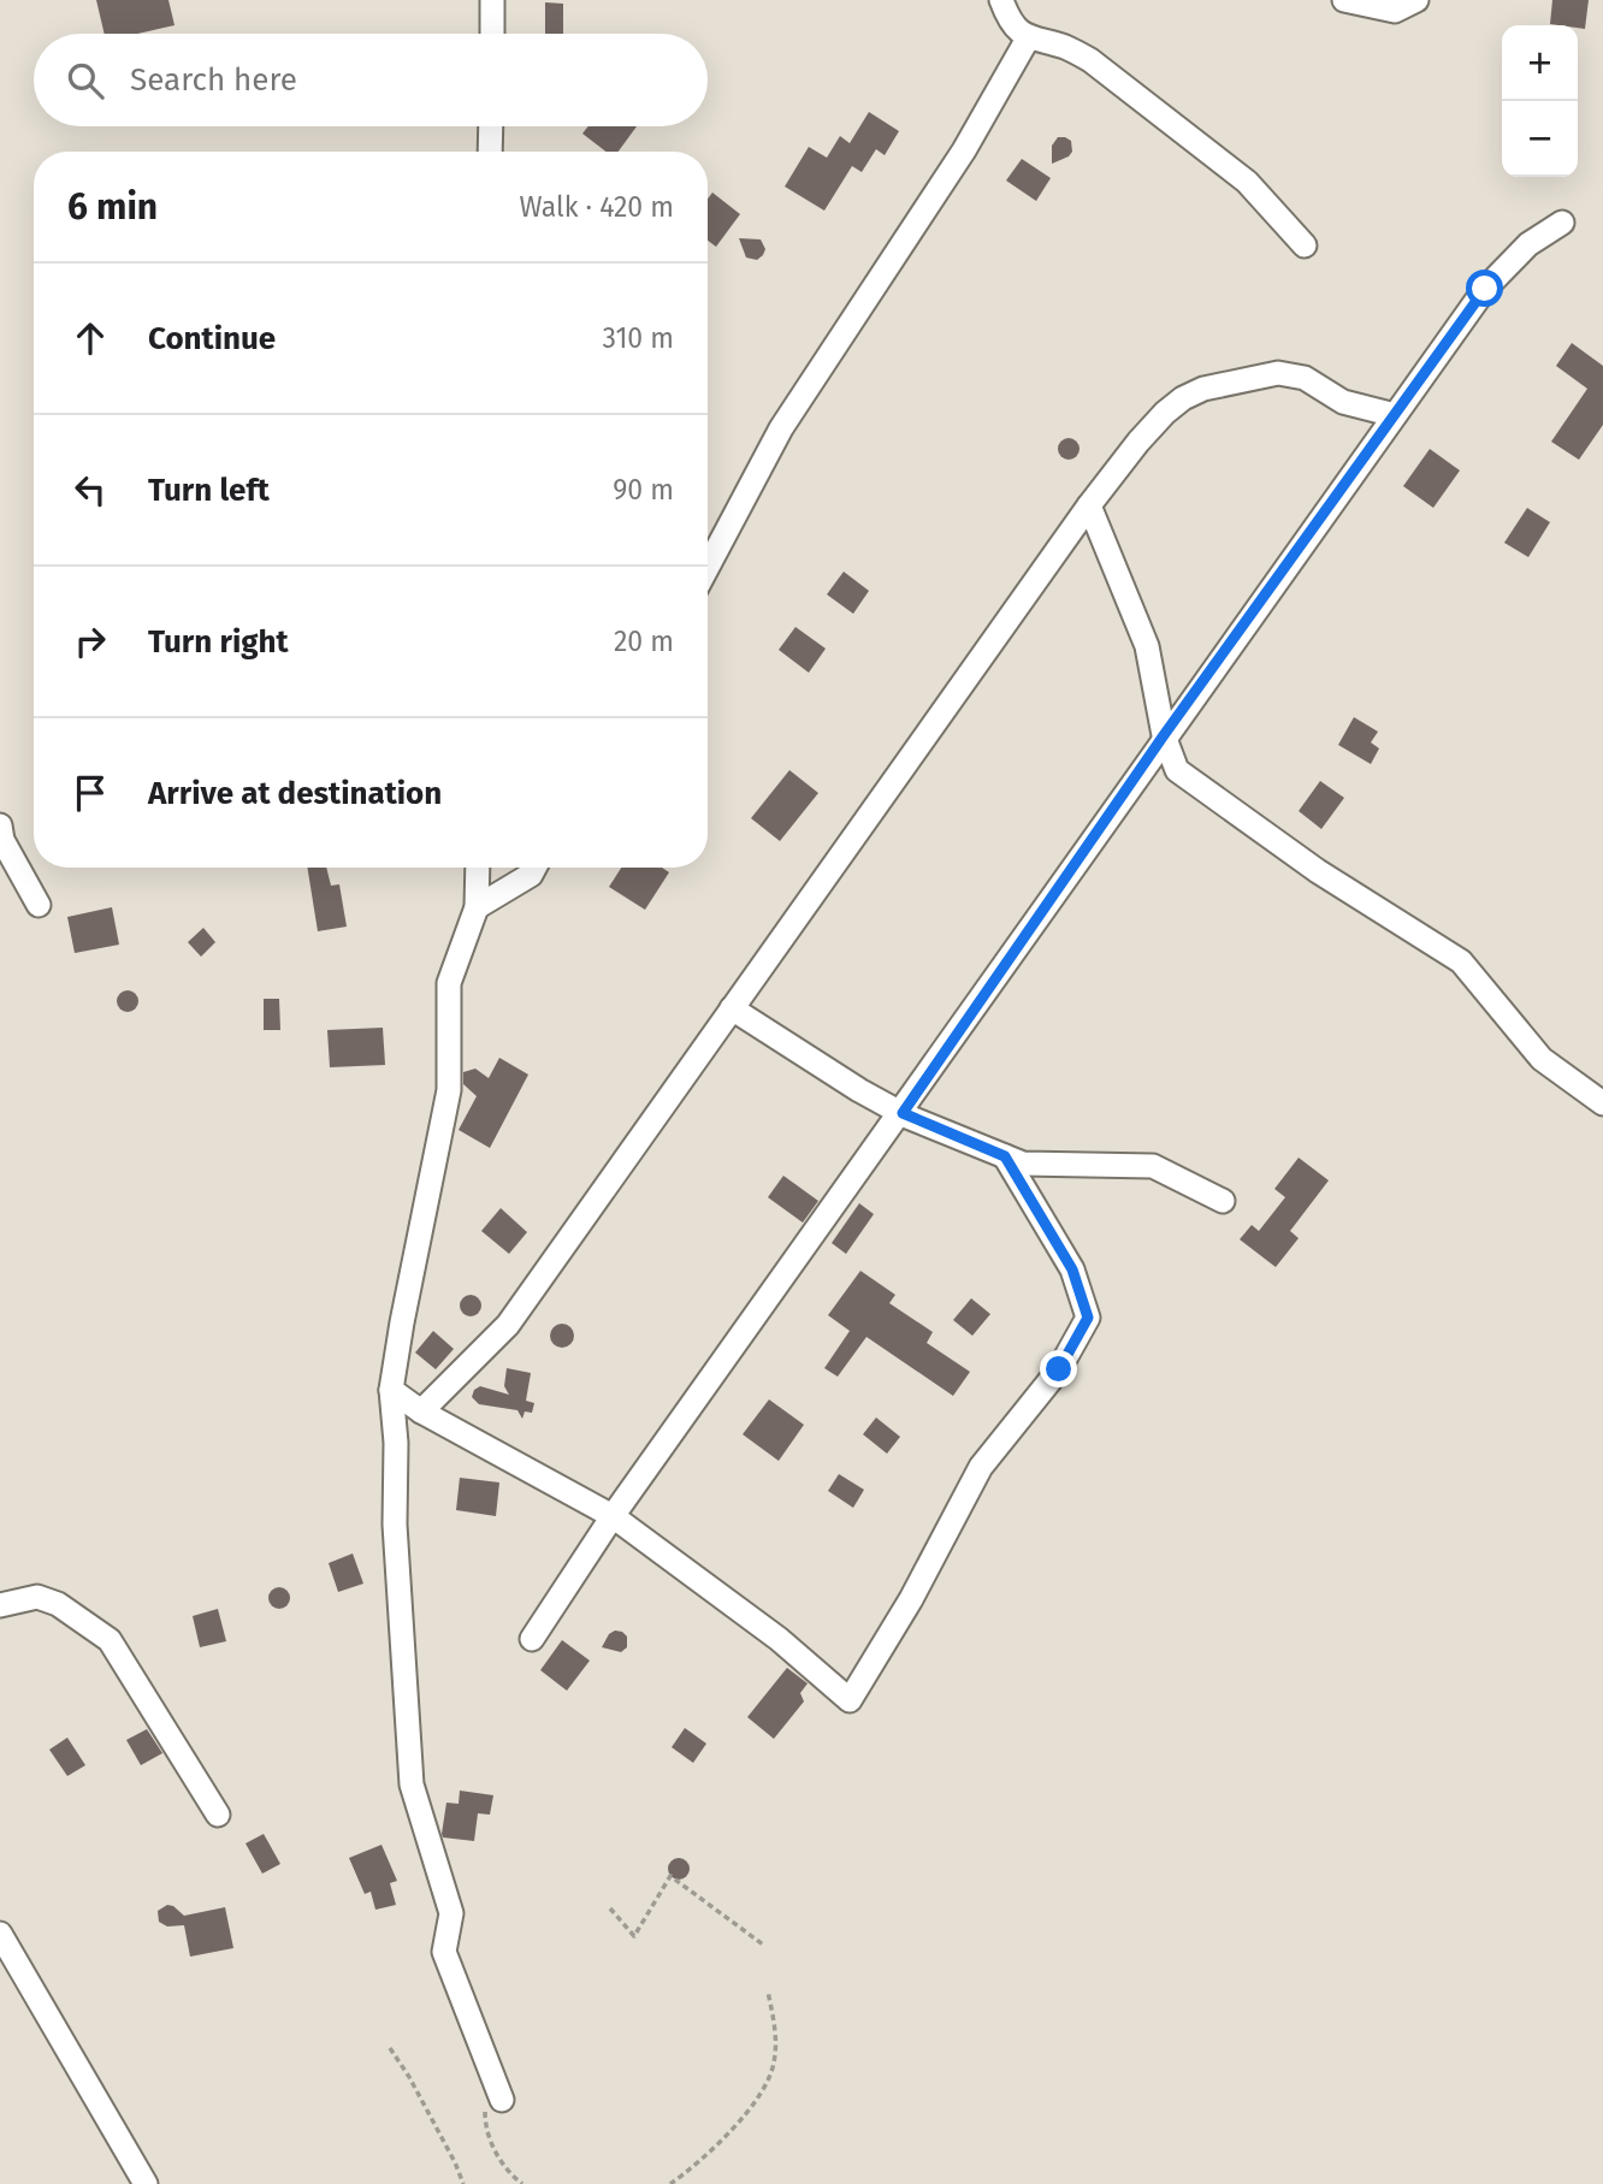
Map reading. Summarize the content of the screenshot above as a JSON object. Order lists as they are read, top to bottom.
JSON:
{
  "page": {
    "map_buttons": ["+", "−"],
    "search": "Search here",
    "heading": ["6 min", "Walk · 420 m"],
    "list": [
      ["Continue", "310 m"],
      ["Turn left", "90 m"],
      ["Turn right", "20 m"],
      "Arrive at destination"
    ]
  }
}
